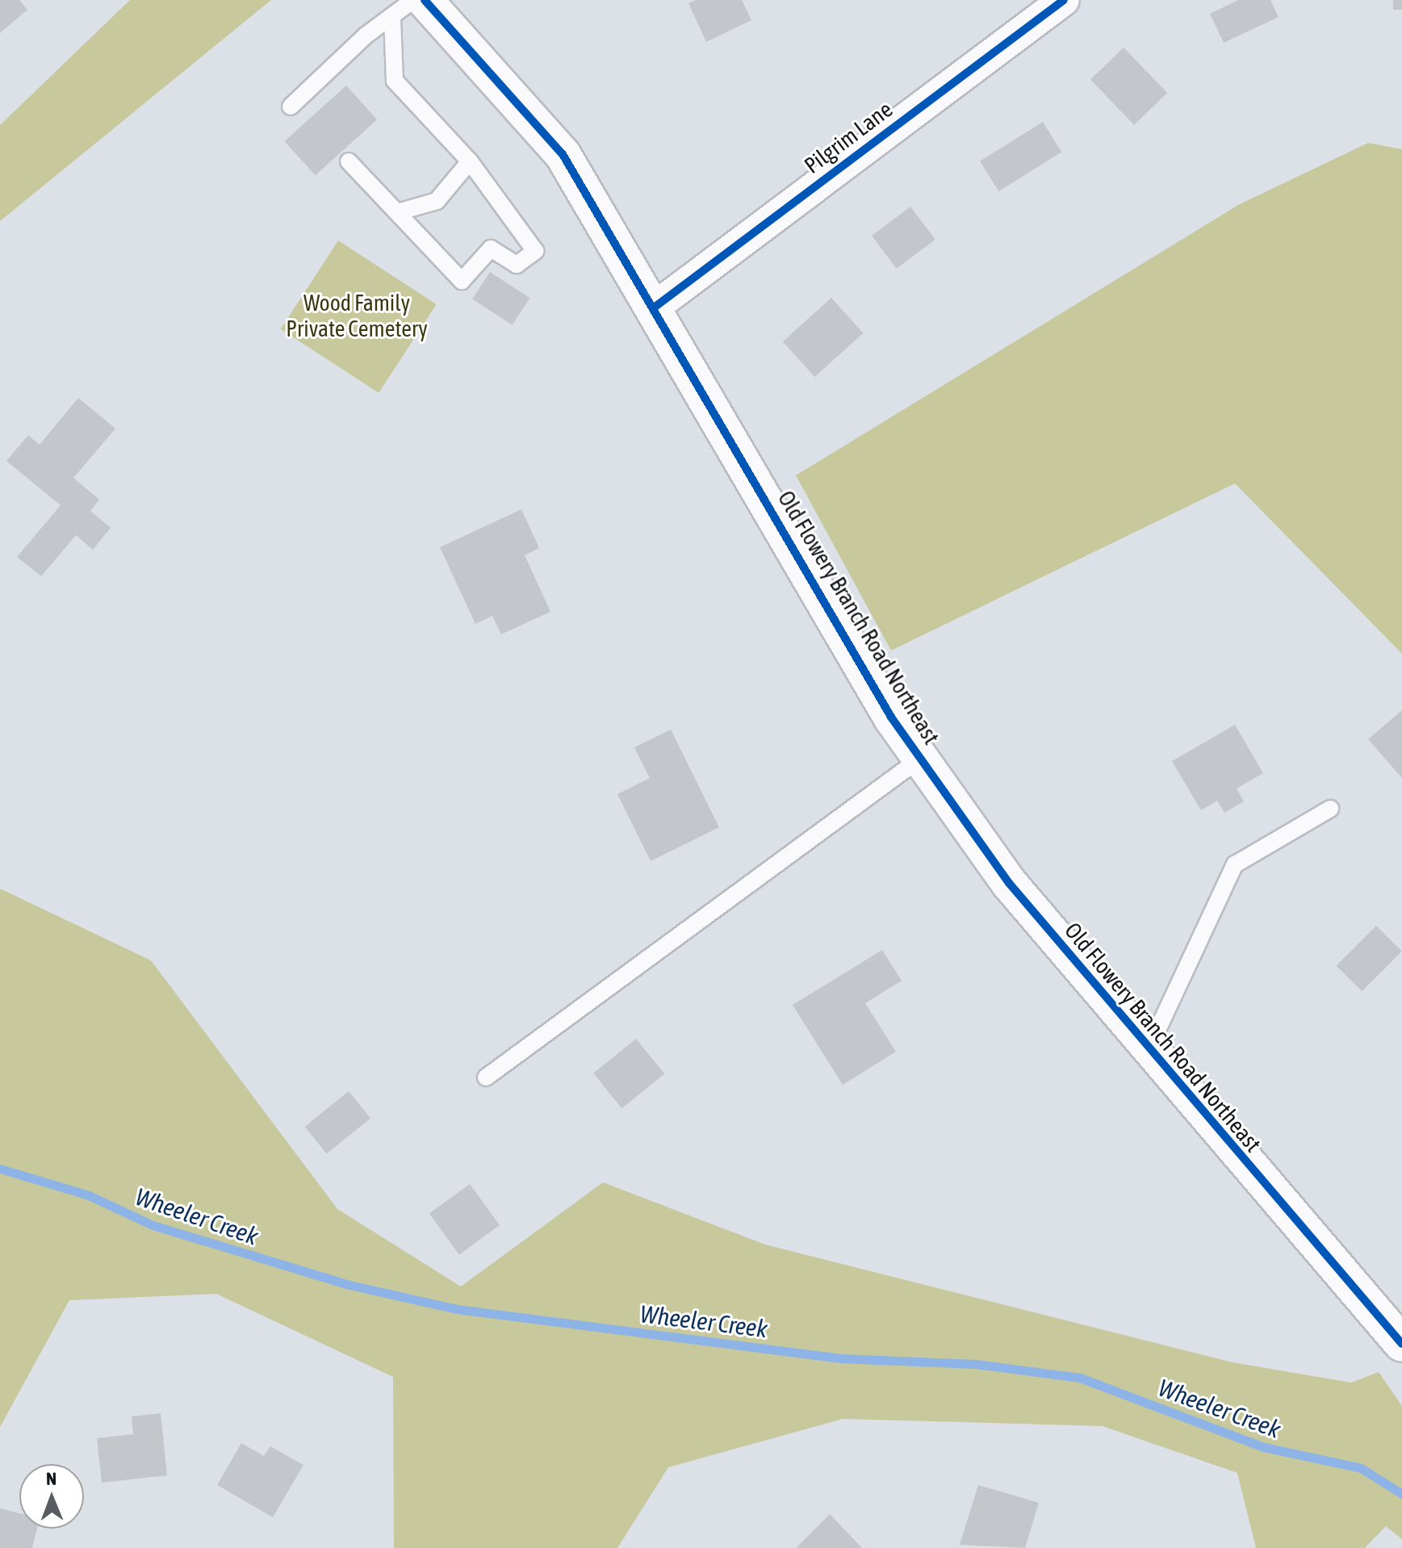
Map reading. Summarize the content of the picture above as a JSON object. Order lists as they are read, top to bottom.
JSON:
{
  "streets": {
    "street": ["Pilgrim Lane", "Old Flowery Branch Road Northeast"]
  },
  "crossings": [
    ["Pilgrim Lane", "Old Flowery Branch Road Northeast"]
  ],
  "water": ["Wheeler Creek"],
  "parks": ["Wood Family Private Cemetery"],
  "north": "top"
}
